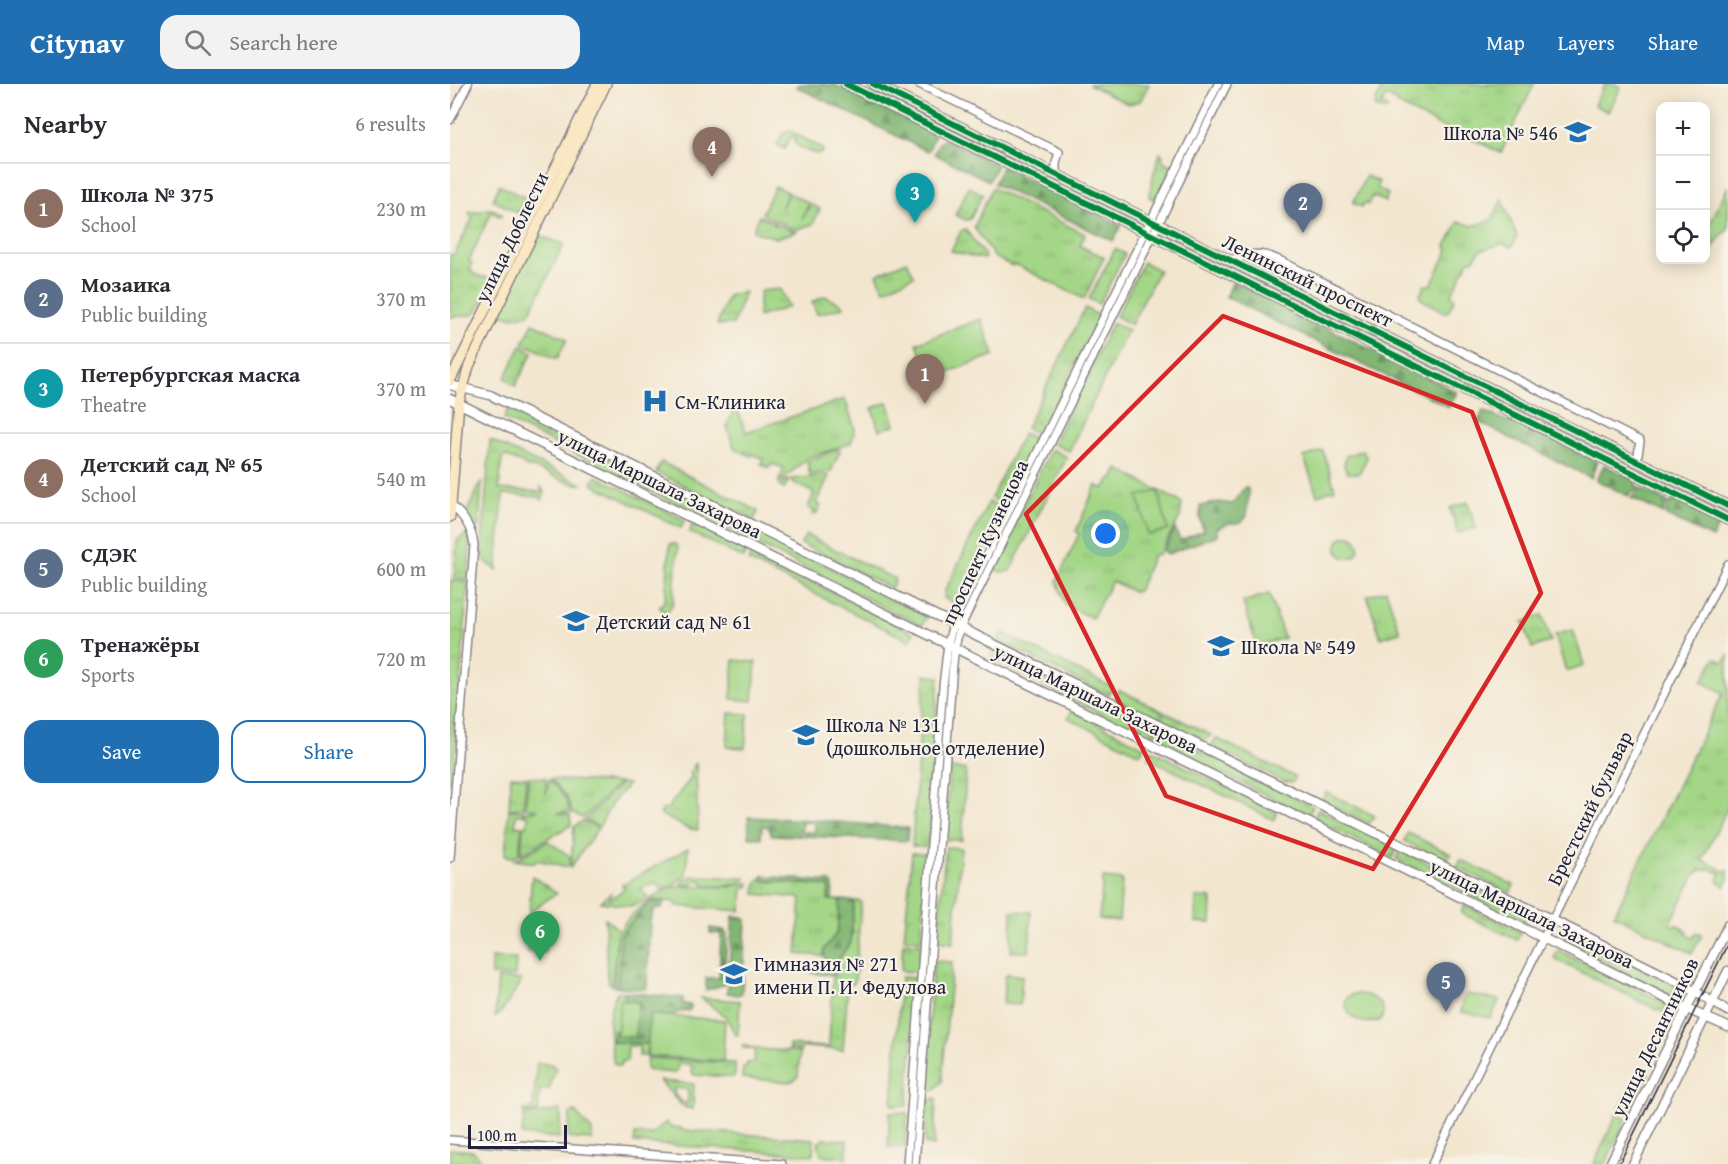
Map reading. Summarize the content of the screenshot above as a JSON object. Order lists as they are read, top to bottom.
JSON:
{
  "streets": {
    "main road": ["улица Доблести", "Ленинский проспект"],
    "street": [
      "улица Маршала Захарова",
      "проспект Кузнецова",
      "Брестский бульвар",
      "улица Десантников"
    ]
  },
  "crossings": [
    ["улица Доблести", "улица Маршала Захарова"],
    ["Ленинский проспект", "проспект Кузнецова"],
    ["улица Маршала Захарова", "проспект Кузнецова"],
    ["улица Маршала Захарова", "Брестский бульвар"],
    ["улица Маршала Захарова", "улица Десантников"]
  ],
  "places": {
    "school or university": [
      "Школа № 546",
      "Детский сад № 61",
      "Школа № 549",
      "Школа № 131 (дошкольное отделение)",
      "Гимназия № 271 имени П. И. Федулова"
    ],
    "hospital": ["См-Клиника"]
  },
  "scale_bar": "100 m",
  "page": {
    "header": "Citynav",
    "search": "Search here",
    "nav": ["Map", "Layers", "Share"],
    "heading": ["Nearby", "6 results"],
    "map_buttons": ["+", "−"],
    "pins": [
      "4",
      "3",
      "2",
      "1",
      "6",
      "5"
    ],
    "list": [
      {
        "mark": "1",
        "name": "Школа № 375",
        "note": "School",
        "value": "230 m"
      },
      {
        "mark": "2",
        "name": "Мозаика",
        "note": "Public building",
        "value": "370 m"
      },
      {
        "mark": "3",
        "name": "Петербургская маска",
        "note": "Theatre",
        "value": "370 m"
      },
      {
        "mark": "4",
        "name": "Детский сад № 65",
        "note": "School",
        "value": "540 m"
      },
      {
        "mark": "5",
        "name": "СДЭК",
        "note": "Public building",
        "value": "600 m"
      },
      {
        "mark": "6",
        "name": "Тренажёры",
        "note": "Sports",
        "value": "720 m"
      }
    ],
    "buttons": ["Save", "Share"],
    "scale": "100 m"
  }
}
